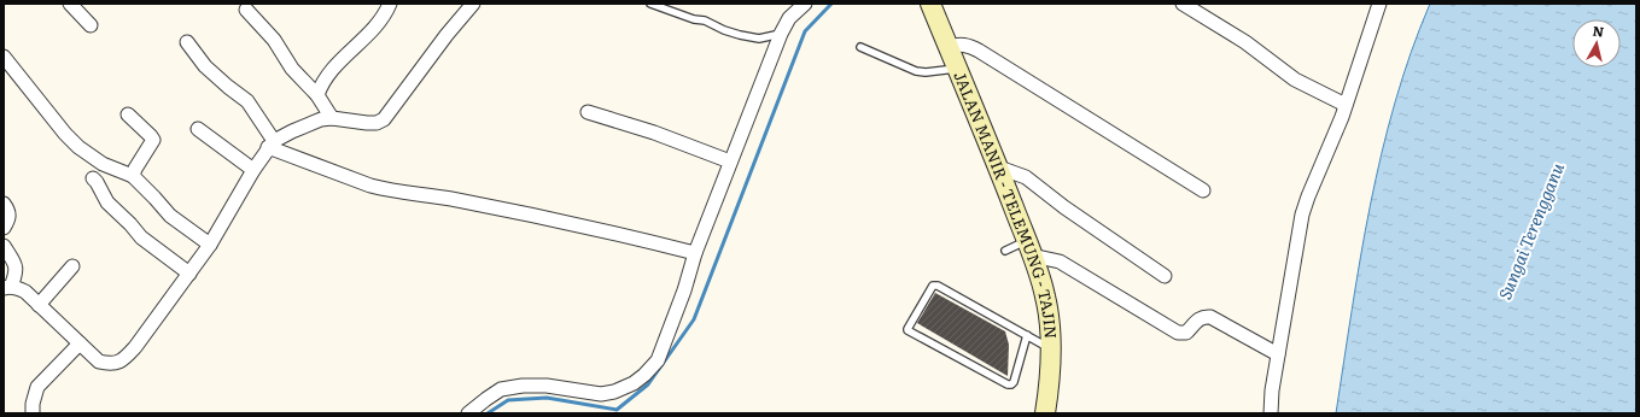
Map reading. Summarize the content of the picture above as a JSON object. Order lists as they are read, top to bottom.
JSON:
{
  "streets": {
    "main road": ["JALAN MANIR - TELEMUNG - TAJIN"]
  },
  "water": ["Sungai Terengganu"],
  "north": "top"
}
